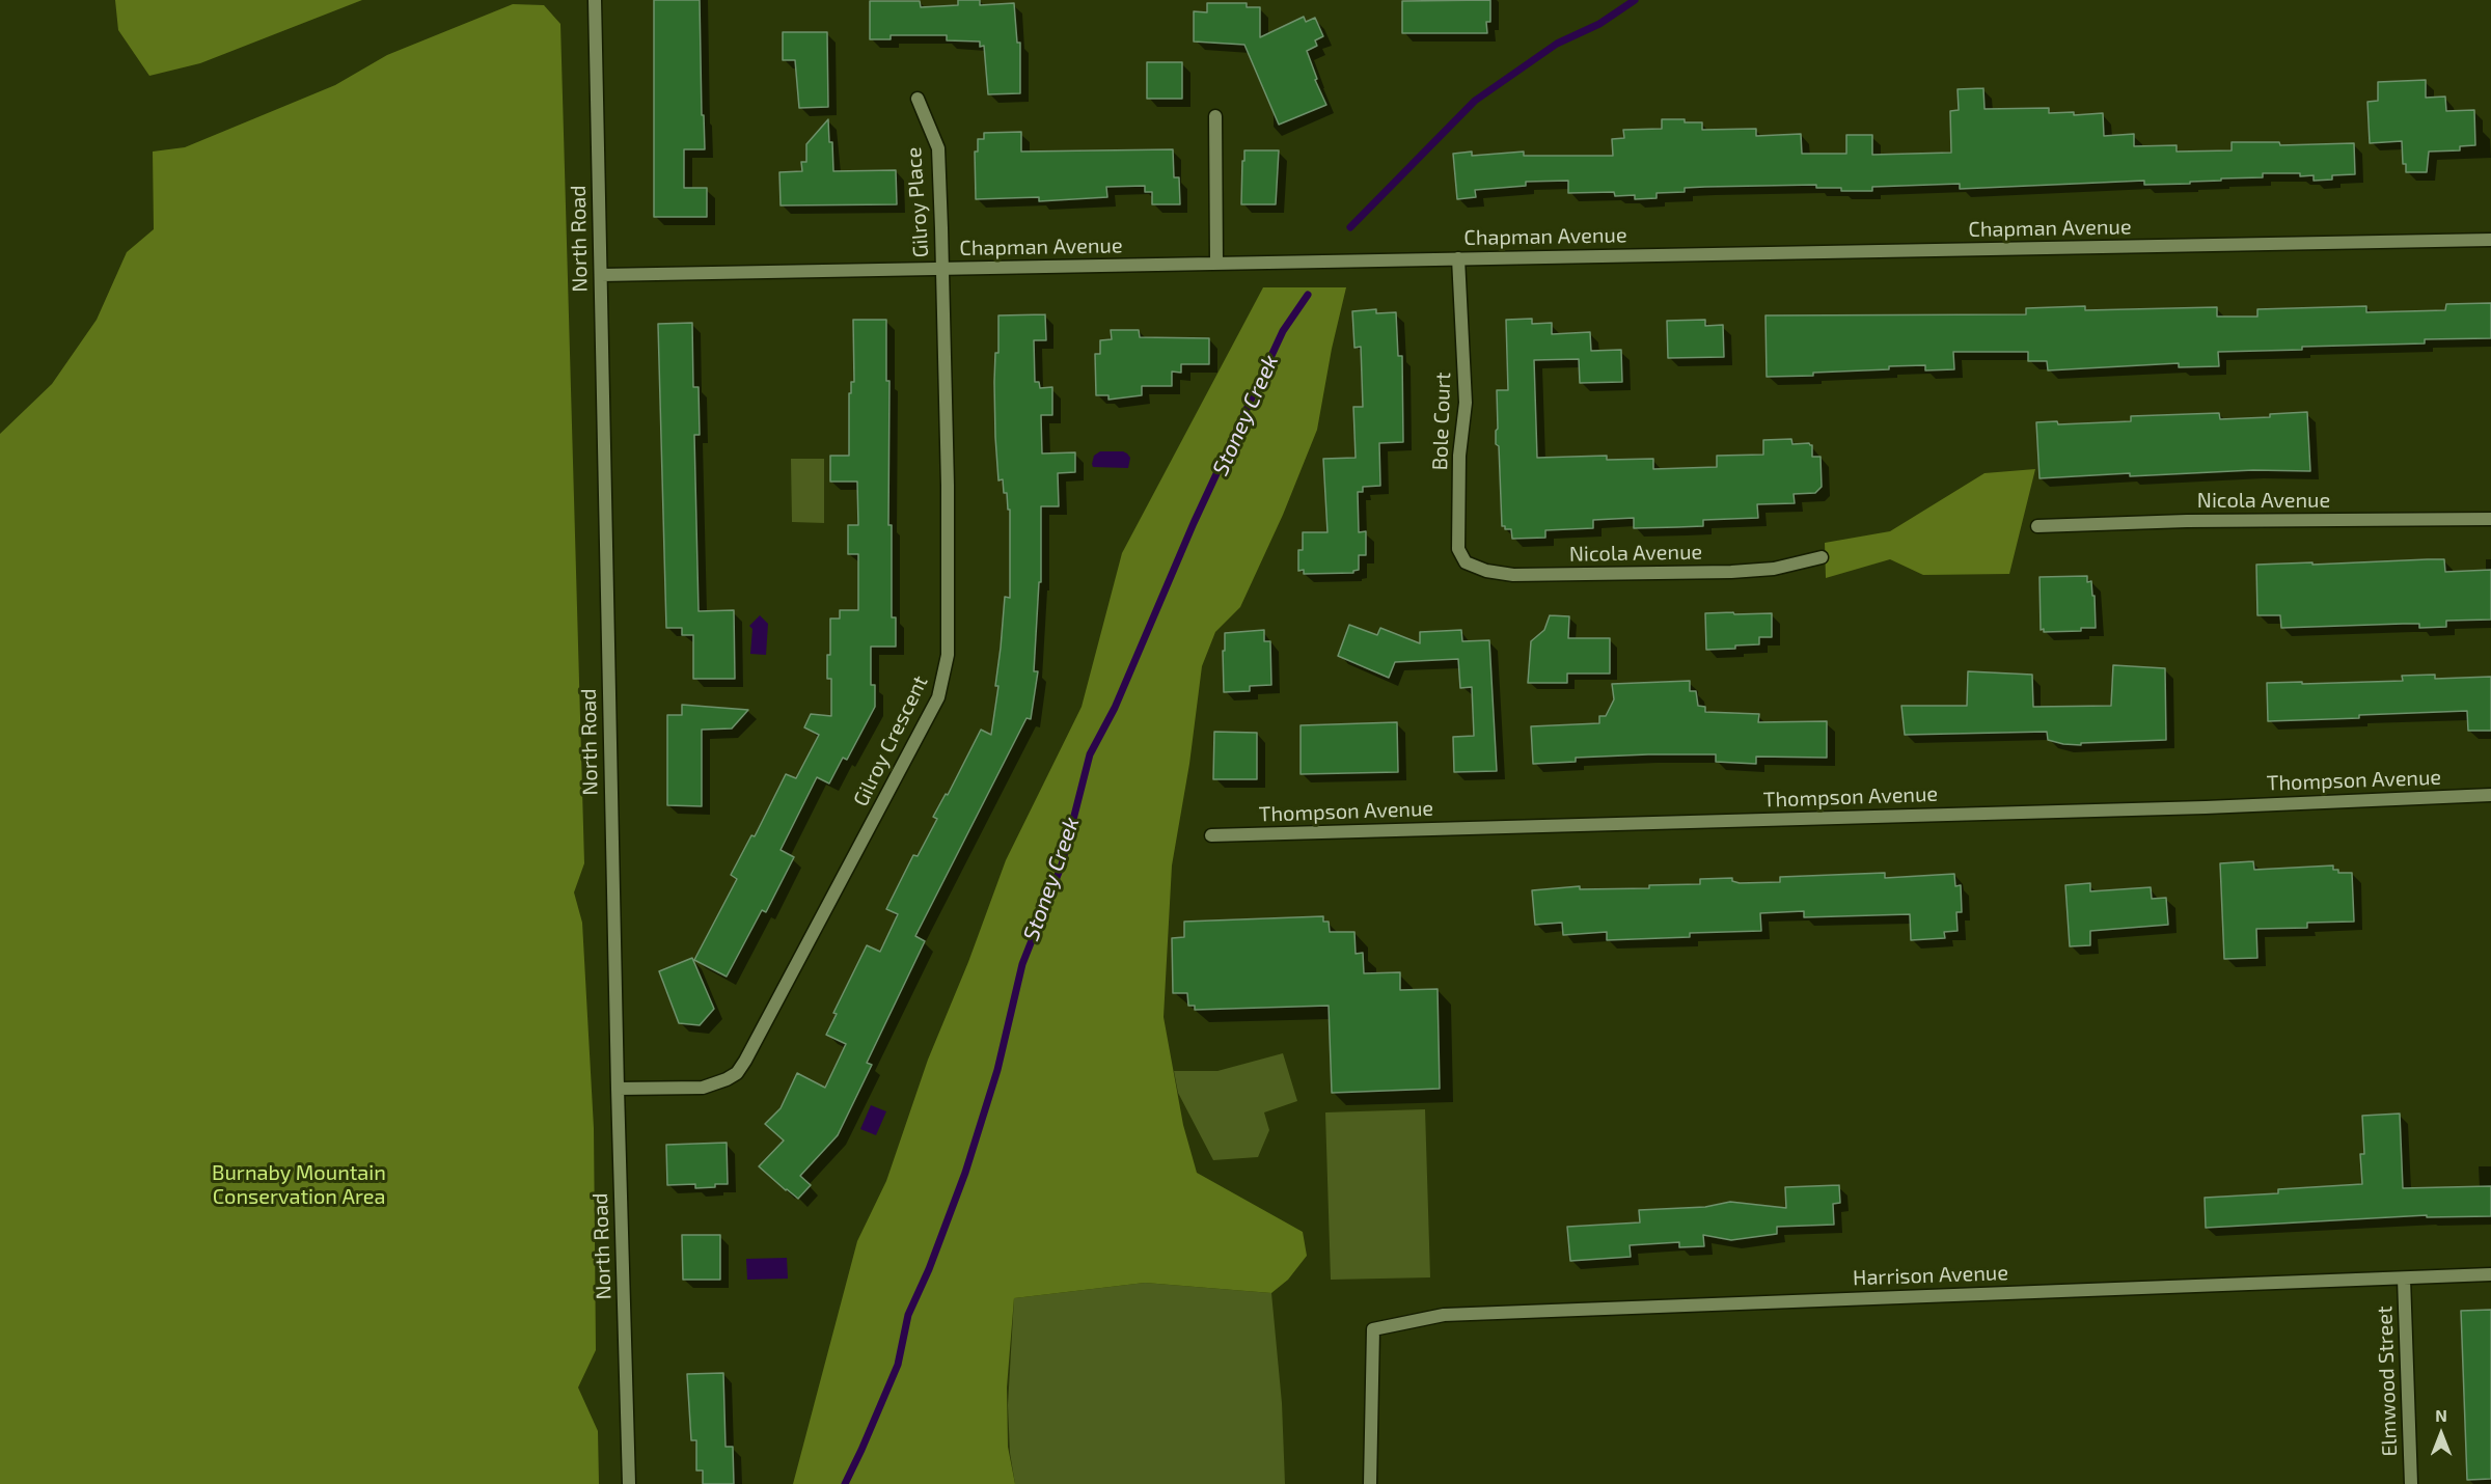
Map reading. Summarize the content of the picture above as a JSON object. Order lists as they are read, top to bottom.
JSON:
{
  "streets": {
    "street": [
      "Gilroy Place",
      "Chapman Avenue",
      "North Road",
      "Bole Court",
      "Nicola Avenue",
      "Gilroy Crescent",
      "Thompson Avenue",
      "Harrison Avenue",
      "Elmwood Street"
    ]
  },
  "crossings": [
    ["Gilroy Place", "Chapman Avenue"],
    ["Gilroy Place", "Gilroy Crescent"],
    ["Chapman Avenue", "North Road"],
    ["Chapman Avenue", "Bole Court"],
    ["Chapman Avenue", "Gilroy Crescent"],
    ["North Road", "Gilroy Crescent"],
    ["Bole Court", "Nicola Avenue"],
    ["Harrison Avenue", "Elmwood Street"]
  ],
  "water": ["Stoney Creek"],
  "parks": ["Burnaby Mountain Conservation Area"],
  "north": "top"
}
